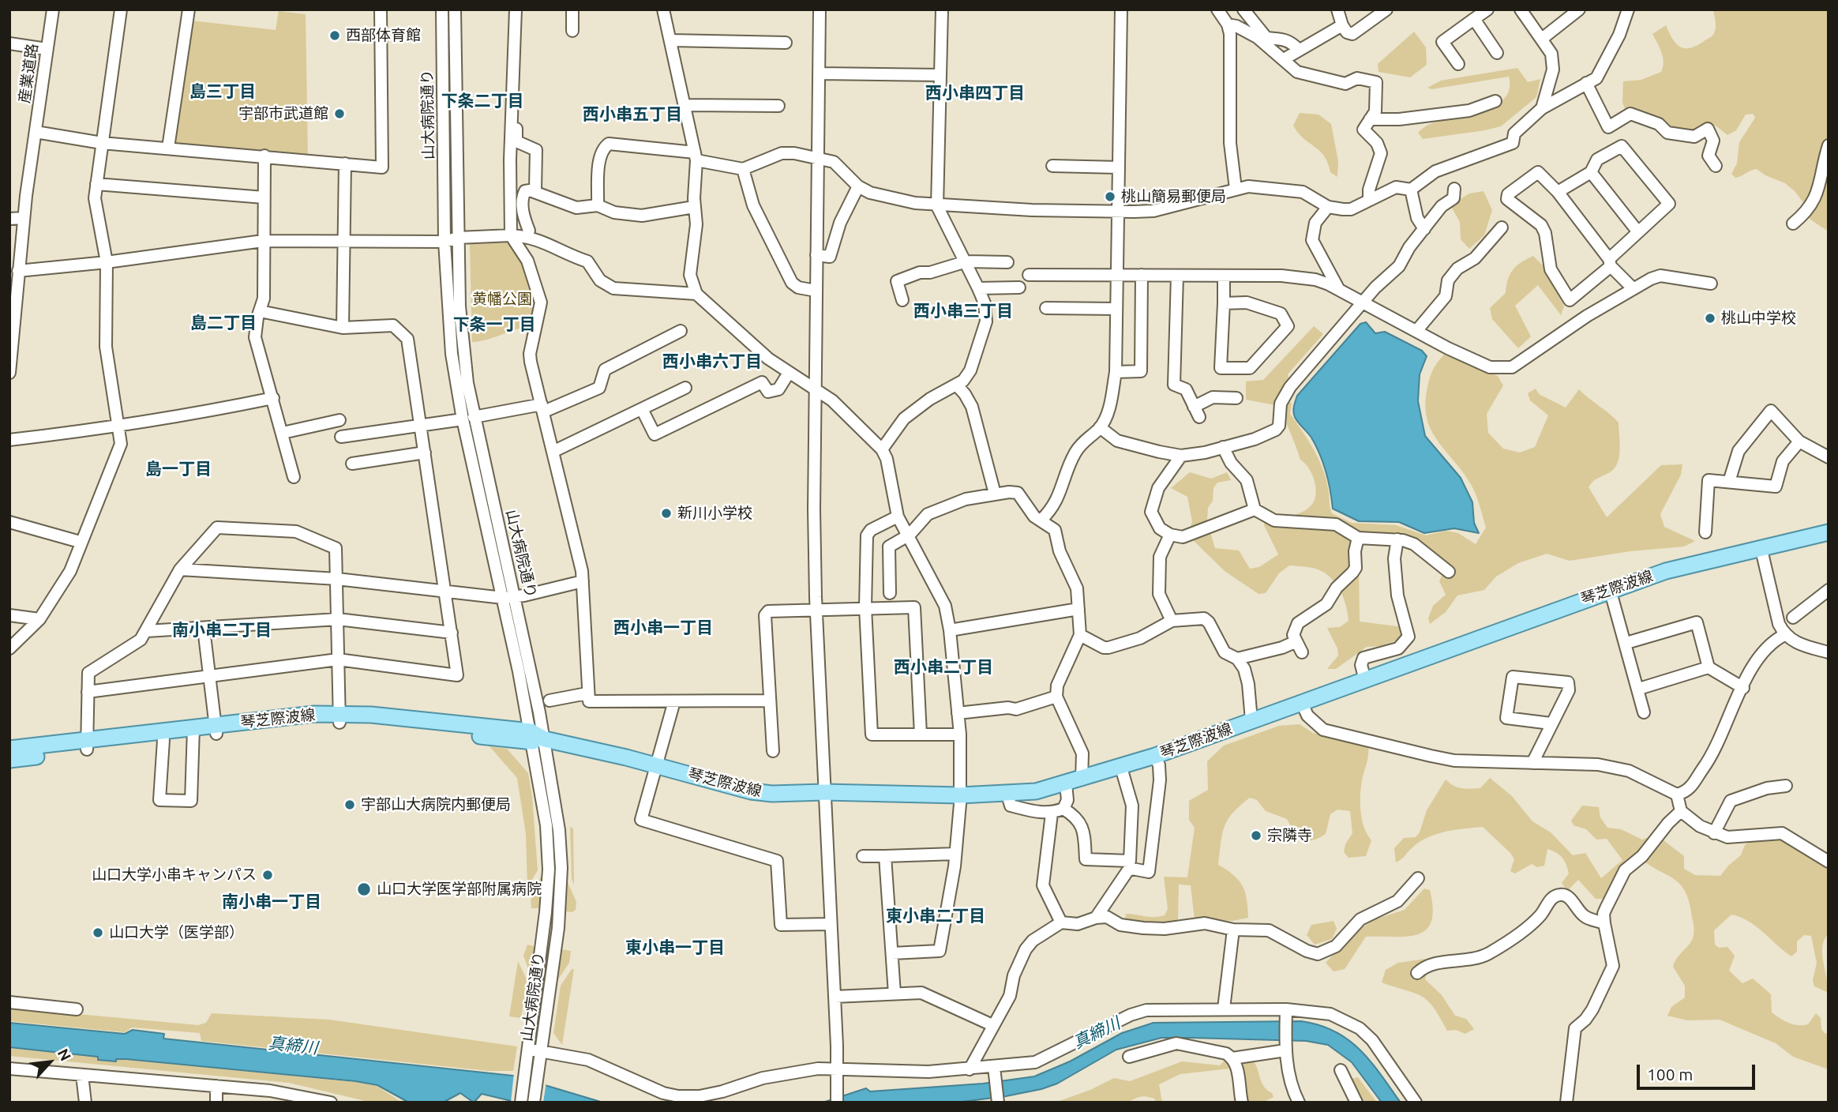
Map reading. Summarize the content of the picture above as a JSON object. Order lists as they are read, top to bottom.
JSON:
{
  "streets": {
    "main road": ["琴芝際波線"],
    "street": ["産業道路", "山大病院通り"]
  },
  "crossings": [
    ["山大病院通り", "琴芝際波線"]
  ],
  "districts": [
    "島三丁目",
    "西小串四丁目",
    "下条二丁目",
    "西小串五丁目",
    "西小串三丁目",
    "島二丁目",
    "下条一丁目",
    "西小串六丁目",
    "島一丁目",
    "西小串一丁目",
    "南小串二丁目",
    "西小串二丁目",
    "南小串一丁目",
    "東小串二丁目",
    "東小串一丁目"
  ],
  "water": ["真締川"],
  "parks": ["黄幡公園"],
  "places": [
    "西部体育館",
    "宇部市武道館",
    "桃山簡易郵便局",
    "桃山中学校",
    "新川小学校",
    "宇部山大病院内郵便局",
    "宗隣寺",
    "山口大学小串キャンパス",
    "山口大学医学部附属病院",
    "山口大学（医学部）"
  ],
  "scale_bar": "100 m",
  "north": "top right"
}
